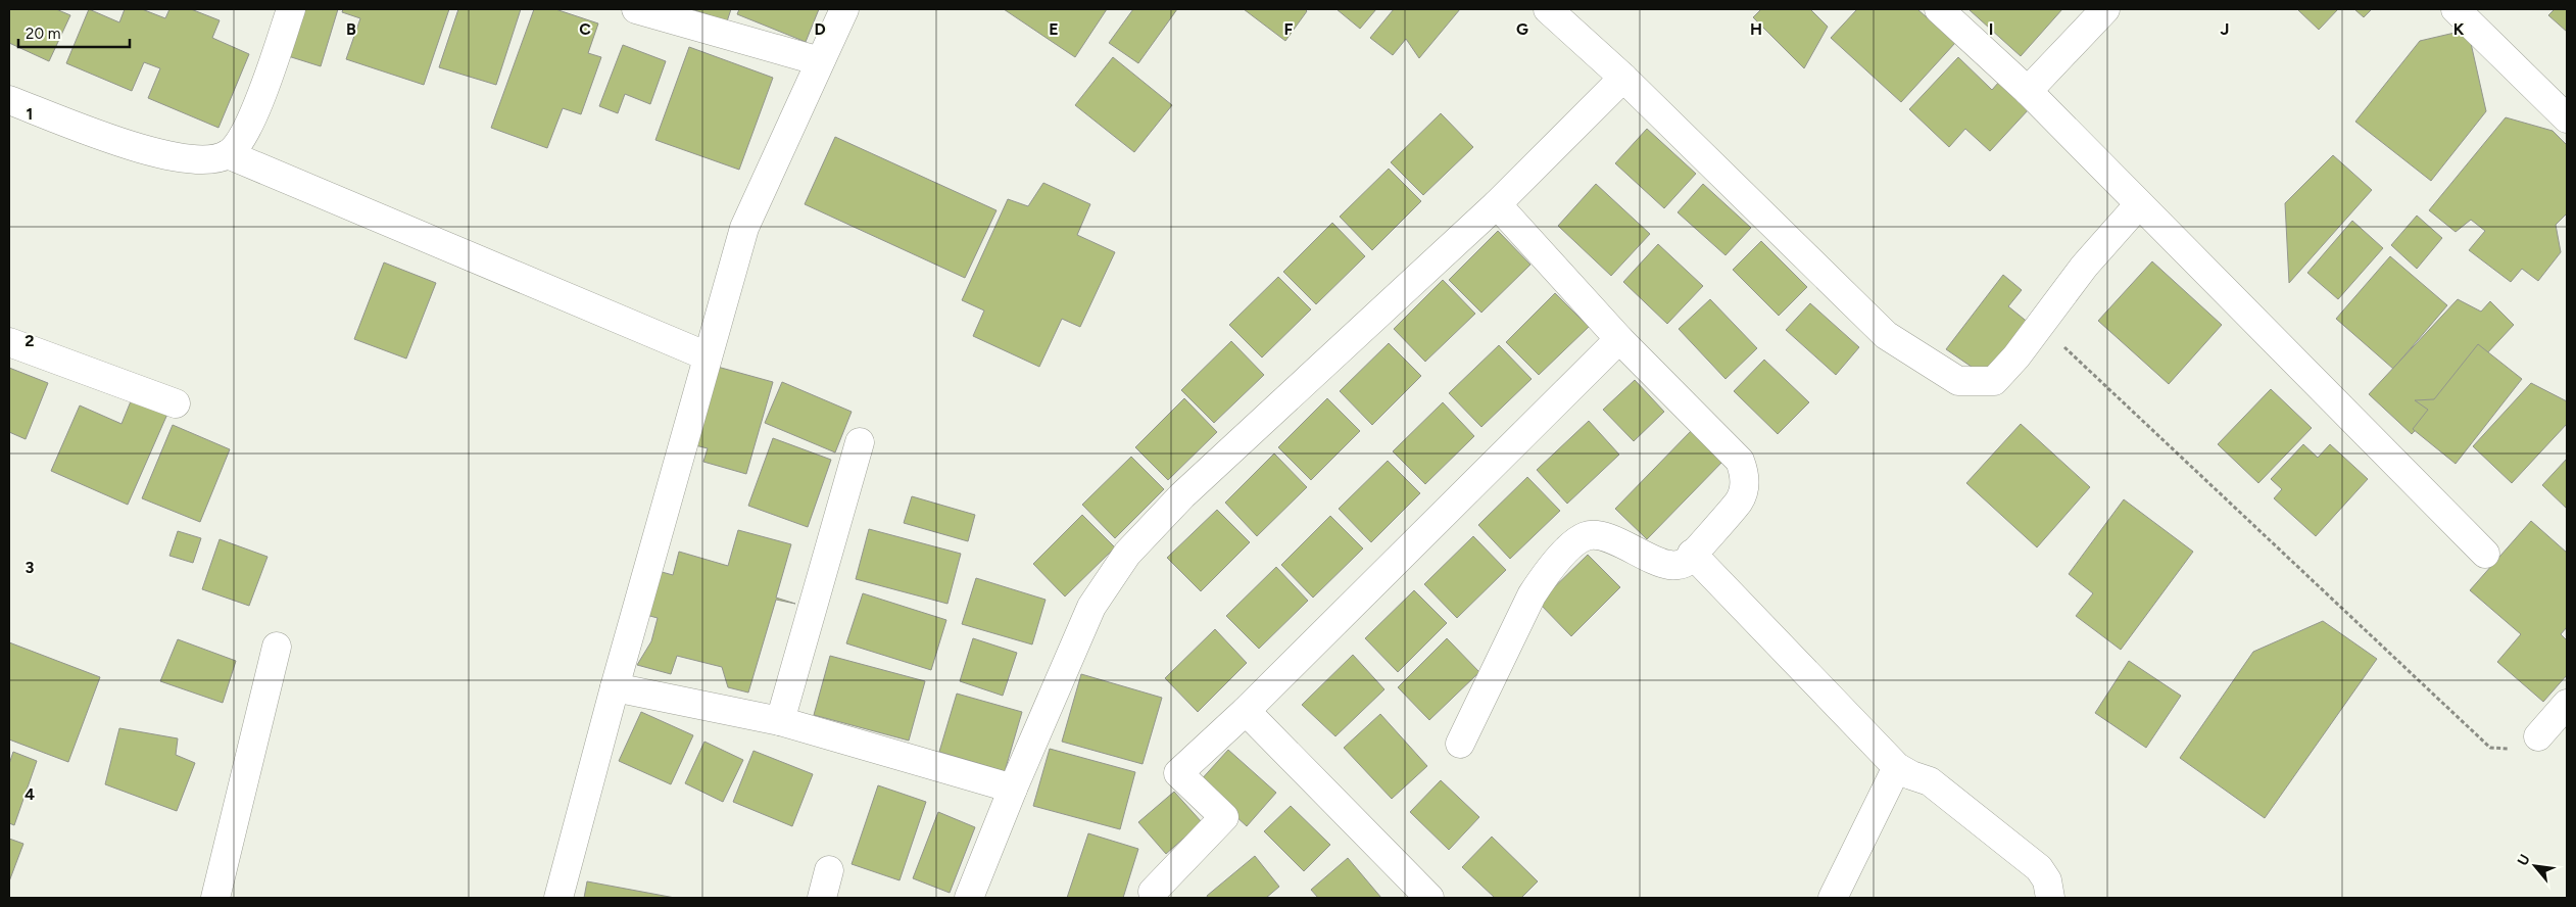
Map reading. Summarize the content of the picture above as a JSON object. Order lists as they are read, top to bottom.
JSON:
{
  "scale_bar": "20 m",
  "north": "top left",
  "grid": {
    "columns": [
      "B",
      "C",
      "D",
      "E",
      "F",
      "G",
      "H",
      "I",
      "J",
      "K"
    ],
    "rows": [
      "1",
      "2",
      "3",
      "4"
    ]
  }
}
